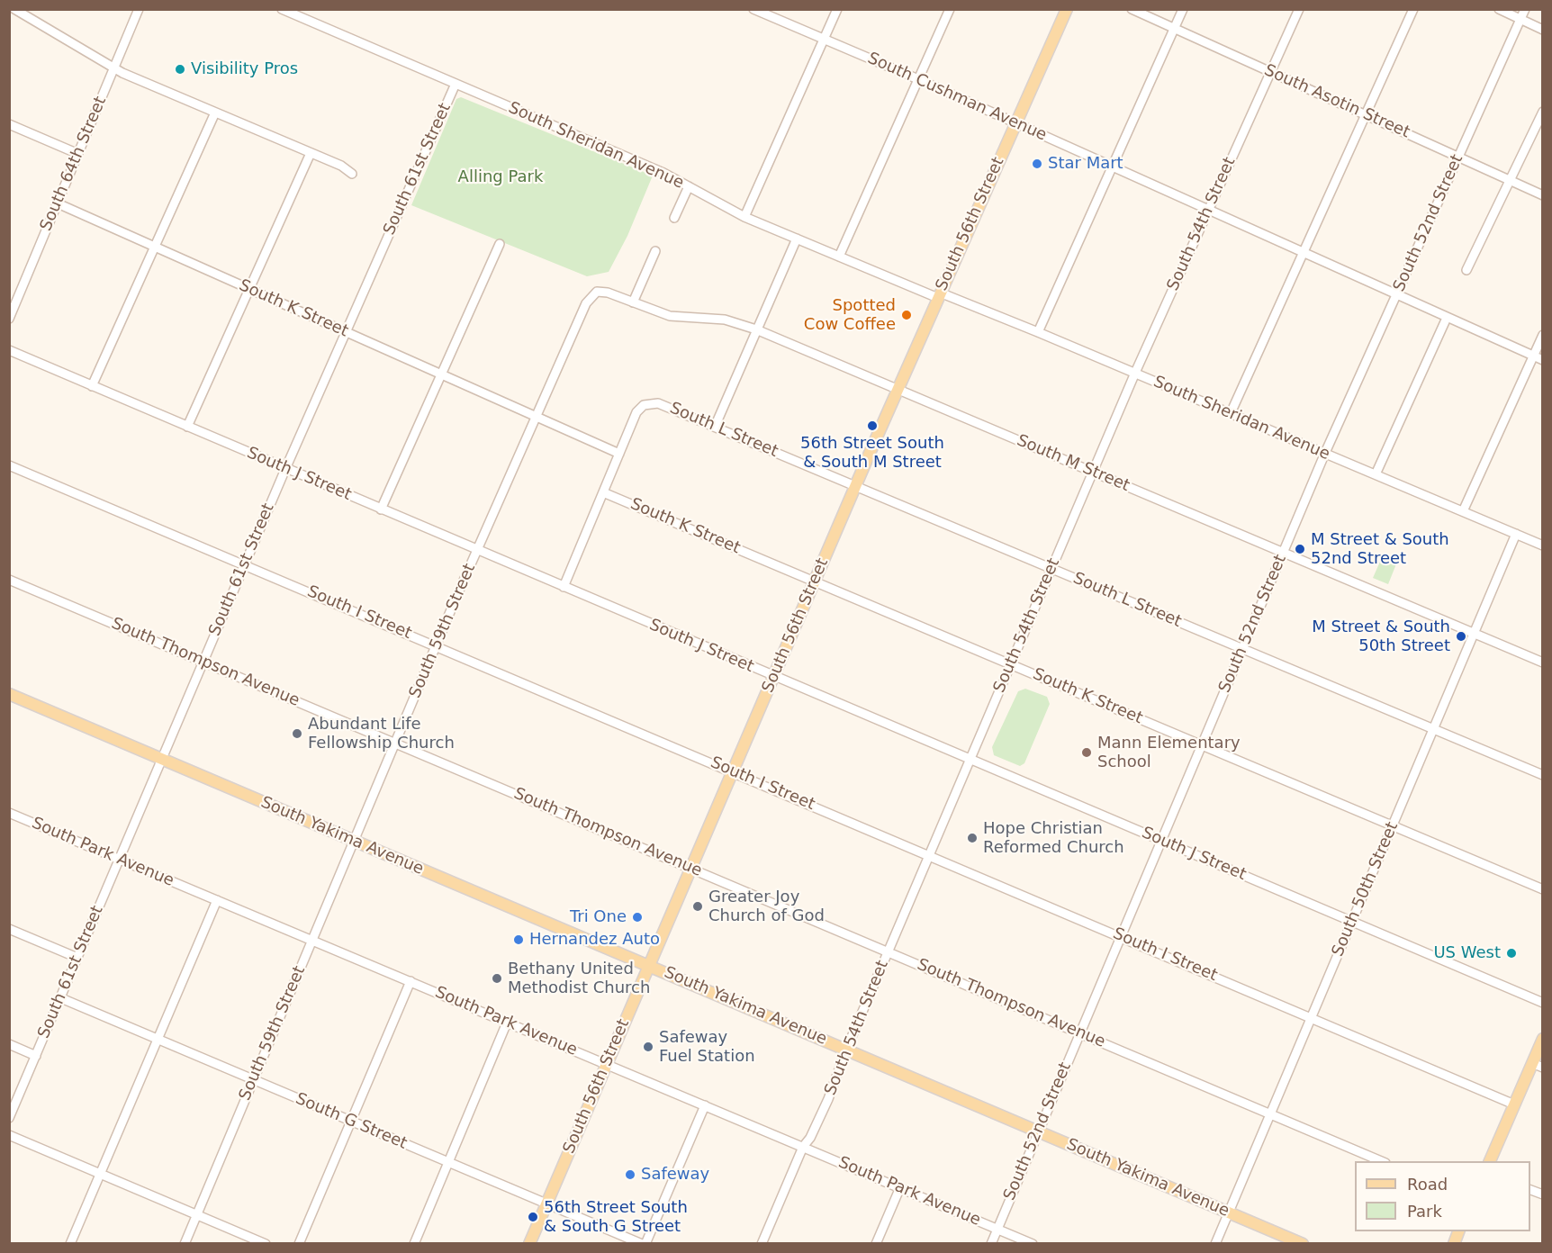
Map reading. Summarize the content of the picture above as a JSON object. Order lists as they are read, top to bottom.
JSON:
{
  "streets": {
    "main road": ["South 56th Street", "South Yakima Avenue"],
    "street": [
      "South Cushman Avenue",
      "South Asotin Street",
      "South Sheridan Avenue",
      "South 64th Street",
      "South 61st Street",
      "South 52nd Street",
      "South 54th Street",
      "South K Street",
      "South L Street",
      "South M Street",
      "South J Street",
      "South I Street",
      "South 59th Street",
      "South Thompson Avenue",
      "South Park Avenue",
      "South 50th Street",
      "South G Street"
    ]
  },
  "crossings": [
    ["South Cushman Avenue", "South 52nd Street"],
    ["South Cushman Avenue", "South 56th Street"],
    ["South Cushman Avenue", "South 54th Street"],
    ["South Asotin Street", "South 52nd Street"],
    ["South Asotin Street", "South 54th Street"],
    ["South Sheridan Avenue", "South 61st Street"],
    ["South Sheridan Avenue", "South 52nd Street"],
    ["South Sheridan Avenue", "South 56th Street"],
    ["South Sheridan Avenue", "South 54th Street"],
    ["South Sheridan Avenue", "South 50th Street"],
    ["South 64th Street", "South K Street"],
    ["South 61st Street", "South K Street"],
    ["South 61st Street", "South J Street"],
    ["South 61st Street", "South I Street"],
    ["South 61st Street", "South Thompson Avenue"],
    ["South 61st Street", "South Yakima Avenue"],
    ["South 61st Street", "South Park Avenue"],
    ["South 61st Street", "South G Street"],
    ["South 52nd Street", "South K Street"],
    ["South 52nd Street", "South L Street"],
    ["South 52nd Street", "South M Street"],
    ["South 52nd Street", "South J Street"],
    ["South 52nd Street", "South I Street"],
    ["South 52nd Street", "South Thompson Avenue"],
    ["South 52nd Street", "South Yakima Avenue"],
    ["South 52nd Street", "South Park Avenue"],
    ["South 56th Street", "South K Street"],
    ["South 56th Street", "South L Street"],
    ["South 56th Street", "South M Street"],
    ["South 56th Street", "South J Street"],
    ["South 56th Street", "South I Street"],
    ["South 56th Street", "South Thompson Avenue"],
    ["South 56th Street", "South Yakima Avenue"],
    ["South 56th Street", "South Park Avenue"],
    ["South 56th Street", "South G Street"],
    ["South 54th Street", "South K Street"],
    ["South 54th Street", "South L Street"],
    ["South 54th Street", "South M Street"],
    ["South 54th Street", "South J Street"],
    ["South 54th Street", "South I Street"],
    ["South 54th Street", "South Thompson Avenue"],
    ["South 54th Street", "South Yakima Avenue"],
    ["South 54th Street", "South Park Avenue"],
    ["South K Street", "South L Street"],
    ["South K Street", "South 59th Street"],
    ["South K Street", "South 50th Street"],
    ["South L Street", "South 50th Street"],
    ["South M Street", "South 59th Street"],
    ["South M Street", "South 50th Street"],
    ["South J Street", "South 59th Street"],
    ["South J Street", "South 50th Street"],
    ["South I Street", "South 59th Street"],
    ["South I Street", "South 50th Street"],
    ["South 59th Street", "South Thompson Avenue"],
    ["South 59th Street", "South Yakima Avenue"],
    ["South 59th Street", "South Park Avenue"],
    ["South 59th Street", "South G Street"],
    ["South Thompson Avenue", "South 50th Street"],
    ["South Yakima Avenue", "South 50th Street"]
  ],
  "parks": ["Alling Park"],
  "places": [
    "Visibility Pros",
    "Star Mart",
    "Spotted Cow Coffee",
    "56th Street South & South M Street",
    "M Street & South 52nd Street",
    "M Street & South 50th Street",
    "Abundant Life Fellowship Church",
    "Mann Elementary School",
    "Hope Christian Reformed Church",
    "Greater Joy Church of God",
    "Tri One",
    "Hernandez Auto",
    "US West",
    "Bethany United Methodist Church",
    "Safeway Fuel Station",
    "Safeway",
    "56th Street South & South G Street"
  ],
  "legend": ["Road", "Park"]
}
